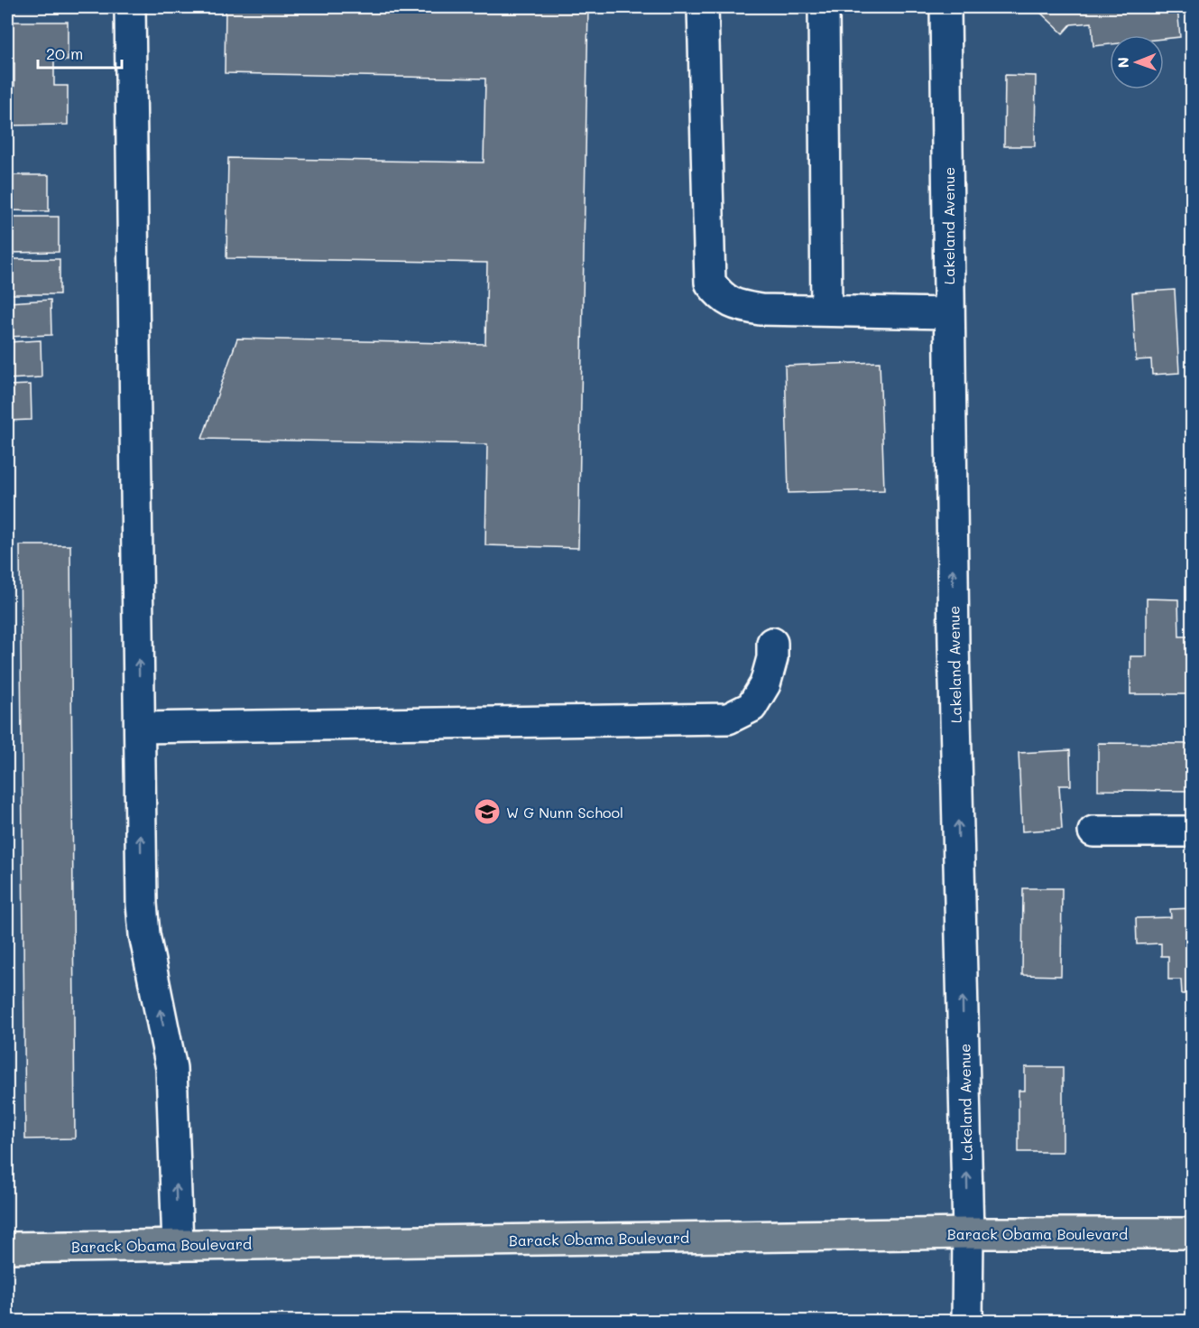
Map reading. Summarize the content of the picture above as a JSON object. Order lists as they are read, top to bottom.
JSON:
{
  "streets": {
    "main road": ["Barack Obama Boulevard"],
    "street": ["Lakeland Avenue"]
  },
  "crossings": [
    ["Lakeland Avenue", "Barack Obama Boulevard"]
  ],
  "one_way": ["Lakeland Avenue"],
  "places": {
    "school or university": ["W G Nunn School"]
  },
  "scale_bar": "20 m",
  "north": "left"
}
